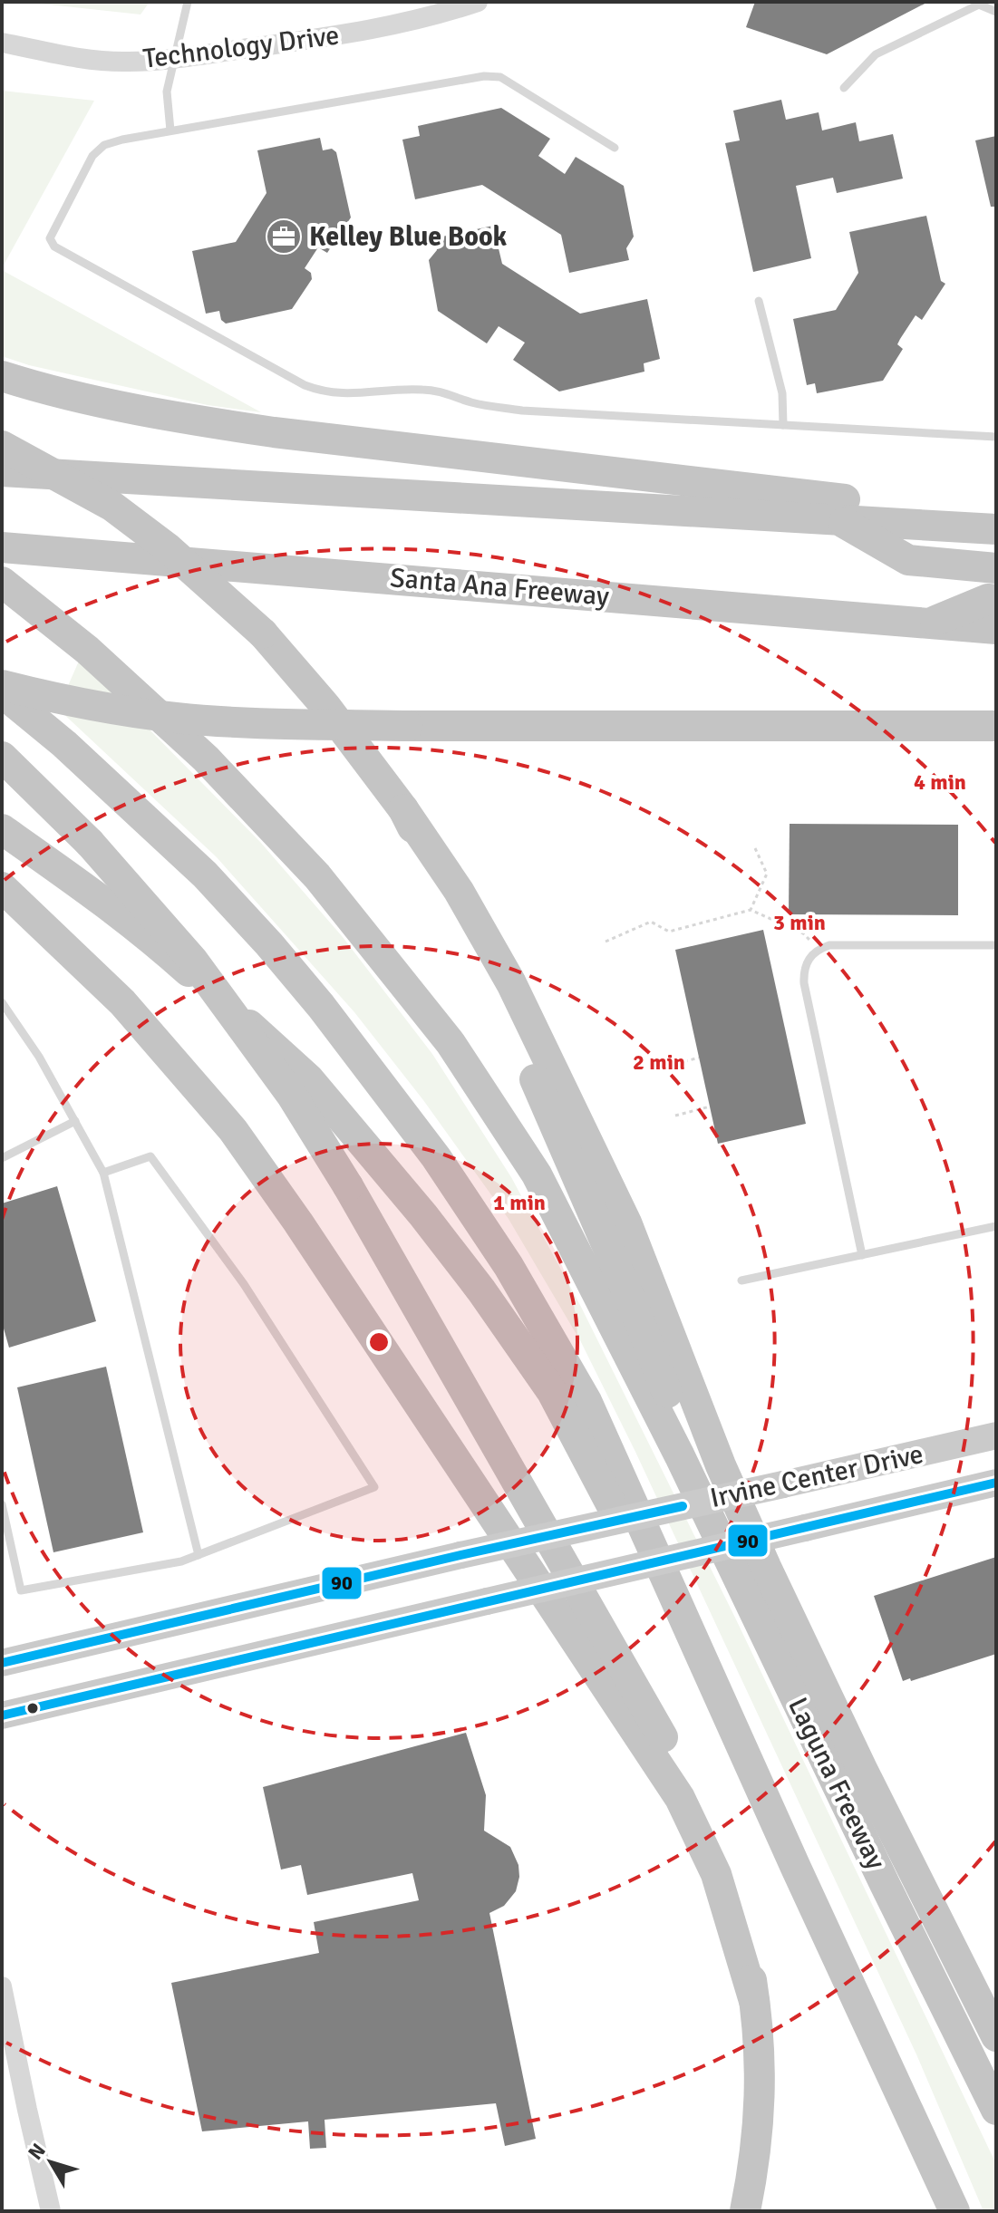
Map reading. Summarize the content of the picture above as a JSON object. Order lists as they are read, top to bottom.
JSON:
{
  "streets": {
    "highway": ["Santa Ana Freeway", "Laguna Freeway"],
    "main road": ["Irvine Center Drive"],
    "street": ["Technology Drive"]
  },
  "places": {
    "office": ["Kelley Blue Book"]
  },
  "lines": ["transit line 90"],
  "north": "top left",
  "rings": [
    "4 min",
    "3 min",
    "2 min",
    "1 min"
  ]
}
